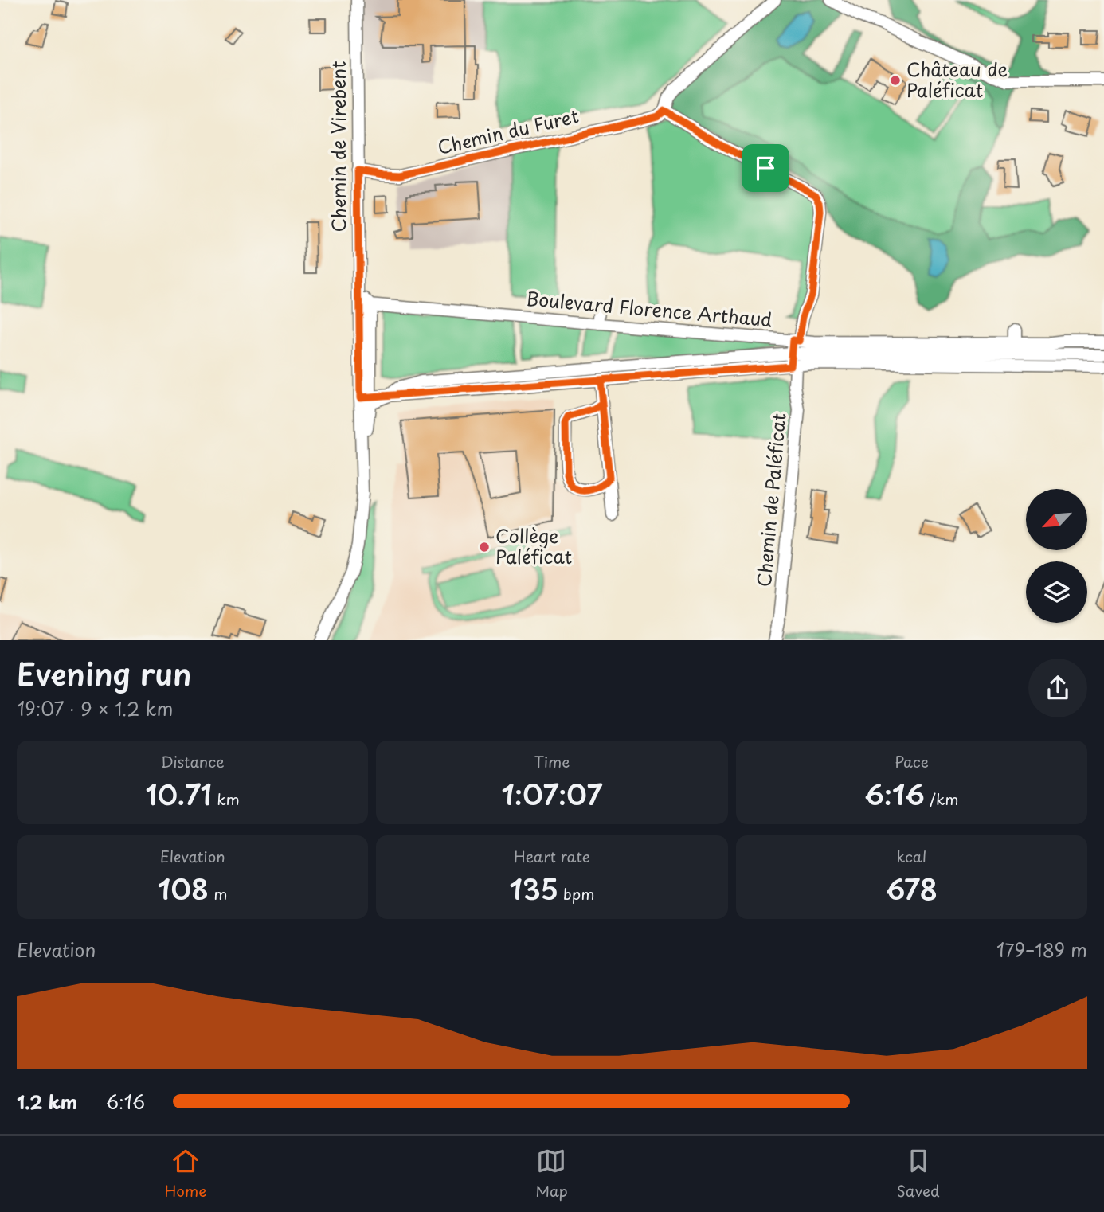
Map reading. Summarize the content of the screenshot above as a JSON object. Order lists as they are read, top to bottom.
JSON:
{
  "streets": {
    "street": [
      "Chemin du Furet",
      "Chemin de Virebent",
      "Boulevard Florence Arthaud",
      "Chemin de Paléficat"
    ]
  },
  "crossings": [
    ["Chemin du Furet", "Chemin de Virebent"],
    ["Chemin du Furet", "Chemin de Paléficat"],
    ["Chemin de Virebent", "Boulevard Florence Arthaud"],
    ["Boulevard Florence Arthaud", "Chemin de Paléficat"]
  ],
  "places": ["Château de Paléficat", "Collège Paléficat"],
  "north": "bottom left",
  "page": {
    "heading": ["Evening run", "19:07 · 9 × 1.2 km"],
    "stats": [
      ["Distance", "10.71 km"],
      ["Time", "1:07:07"],
      ["Pace", "6:16 /km"],
      ["Elevation", "108 m"],
      ["Heart rate", "135 bpm"],
      ["kcal", "678"]
    ],
    "chart": ["Elevation", "179–189 m"],
    "list": [
      {
        "name": "1.2 km",
        "note": "6:16"
      }
    ],
    "tabs": ["Home", "Map", "Saved"]
  }
}
